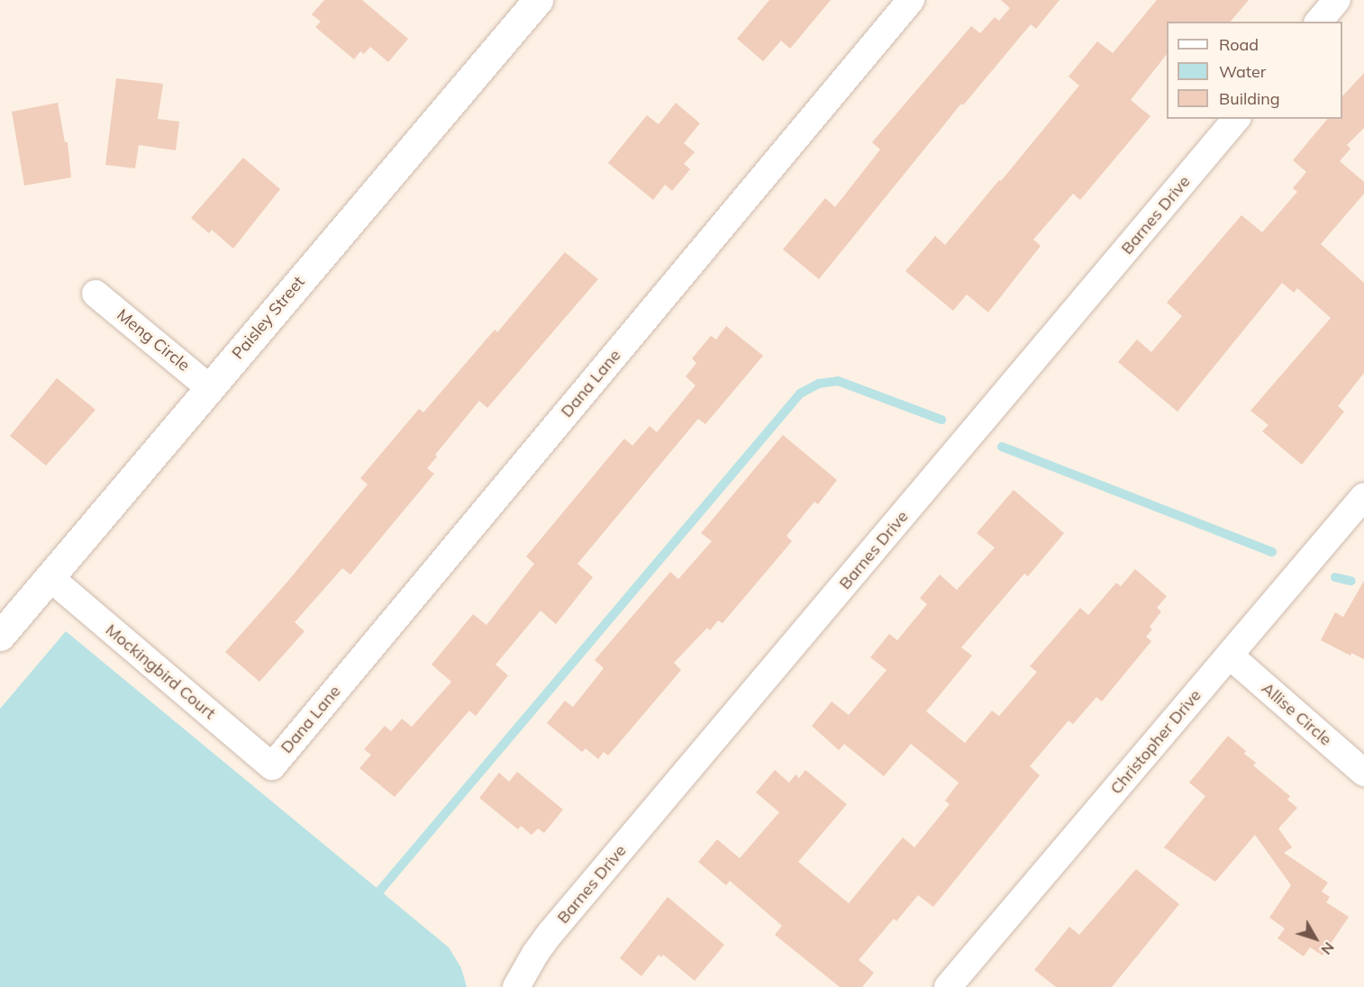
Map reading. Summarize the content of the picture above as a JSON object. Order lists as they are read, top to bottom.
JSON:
{
  "streets": {
    "street": [
      "Barnes Drive",
      "Paisley Street",
      "Meng Circle",
      "Dana Lane",
      "Mockingbird Court",
      "Allise Circle",
      "Christopher Drive"
    ]
  },
  "crossings": [
    ["Paisley Street", "Meng Circle"],
    ["Paisley Street", "Mockingbird Court"],
    ["Dana Lane", "Mockingbird Court"],
    ["Allise Circle", "Christopher Drive"]
  ],
  "legend": ["Road", "Water", "Building"],
  "north": "bottom right"
}
